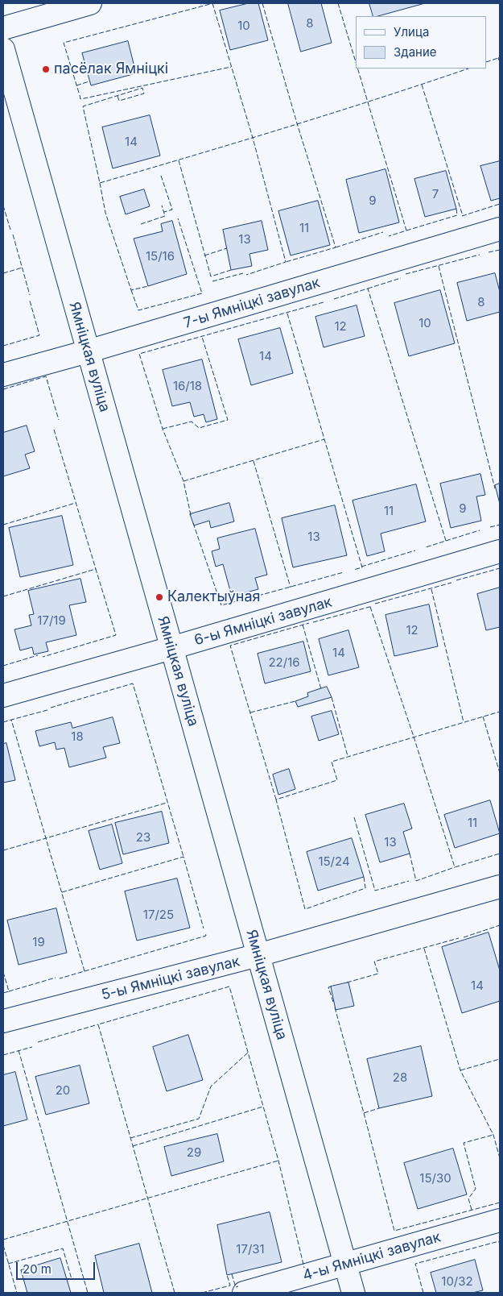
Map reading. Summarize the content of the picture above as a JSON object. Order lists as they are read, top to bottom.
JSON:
{
  "streets": {
    "street": [
      "7-ы Ямніцкі завулак",
      "Ямніцкая вуліца",
      "6-ы Ямніцкі завулак",
      "5-ы Ямніцкі завулак",
      "4-ы Ямніцкі завулак"
    ]
  },
  "crossings": [
    ["7-ы Ямніцкі завулак", "Ямніцкая вуліца"],
    ["Ямніцкая вуліца", "6-ы Ямніцкі завулак"],
    ["Ямніцкая вуліца", "5-ы Ямніцкі завулак"],
    ["Ямніцкая вуліца", "4-ы Ямніцкі завулак"]
  ],
  "places": ["пасёлак Ямніцкі", "Калектыўная"],
  "house_numbers": [
    "8",
    "10",
    "14",
    "7",
    "9",
    "11",
    "13",
    "15/16",
    "8",
    "10",
    "12",
    "14",
    "16/18",
    "9",
    "11",
    "13",
    "17/19",
    "12",
    "14",
    "22/16",
    "18",
    "11",
    "23",
    "13",
    "15/24",
    "17/25",
    "19",
    "14",
    "28",
    "20",
    "29",
    "15/30",
    "17/31",
    "10/32"
  ],
  "legend": ["Улица", "Здание"],
  "scale_bar": "20 m"
}
